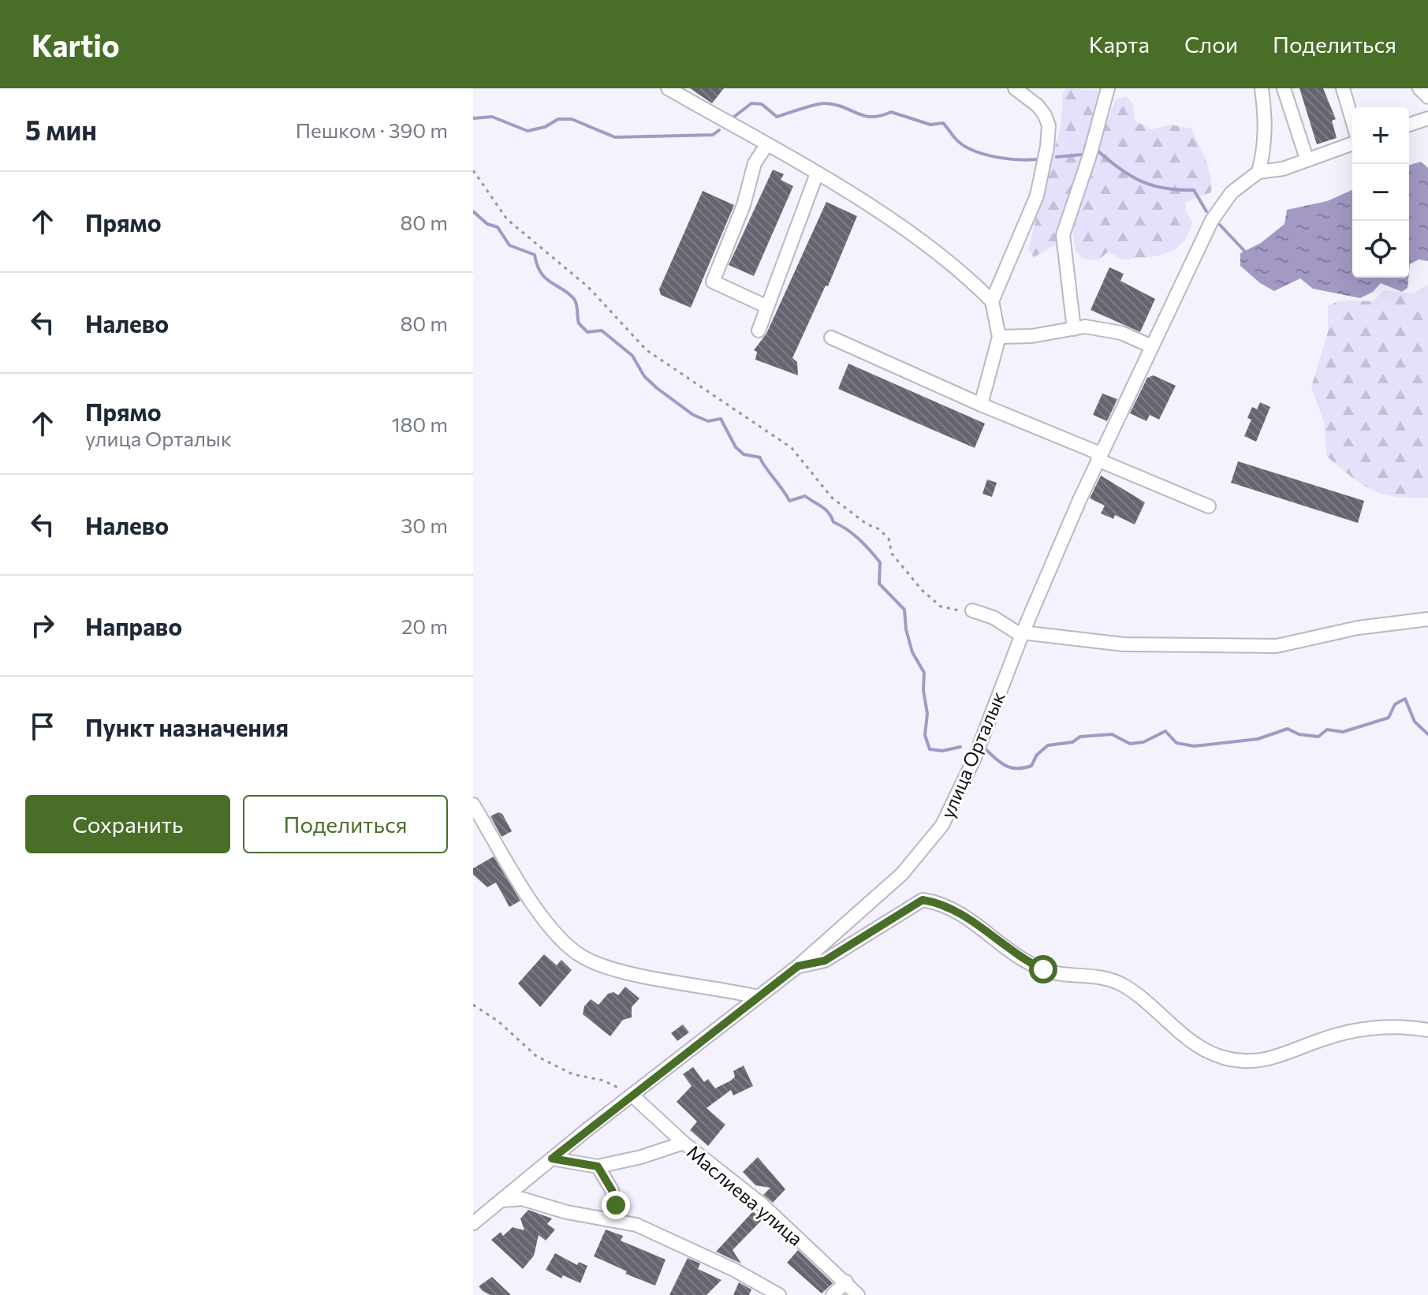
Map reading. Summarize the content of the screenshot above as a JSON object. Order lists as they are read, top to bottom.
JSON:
{
  "streets": {
    "street": ["улица Орталык", "Маслиева улица"]
  },
  "crossings": [
    ["улица Орталык", "Маслиева улица"]
  ],
  "page": {
    "header": "Kartio",
    "nav": ["Карта", "Слои", "Поделиться"],
    "heading": ["5 мин", "Пешком · 390 m"],
    "map_buttons": ["+", "−"],
    "list": [
      ["Прямо", "80 m"],
      ["Налево", "80 m"],
      ["Прямо", "улица Орталык", "180 m"],
      ["Налево", "30 m"],
      ["Направо", "20 m"],
      "Пункт назначения"
    ],
    "buttons": ["Сохранить", "Поделиться"]
  }
}
